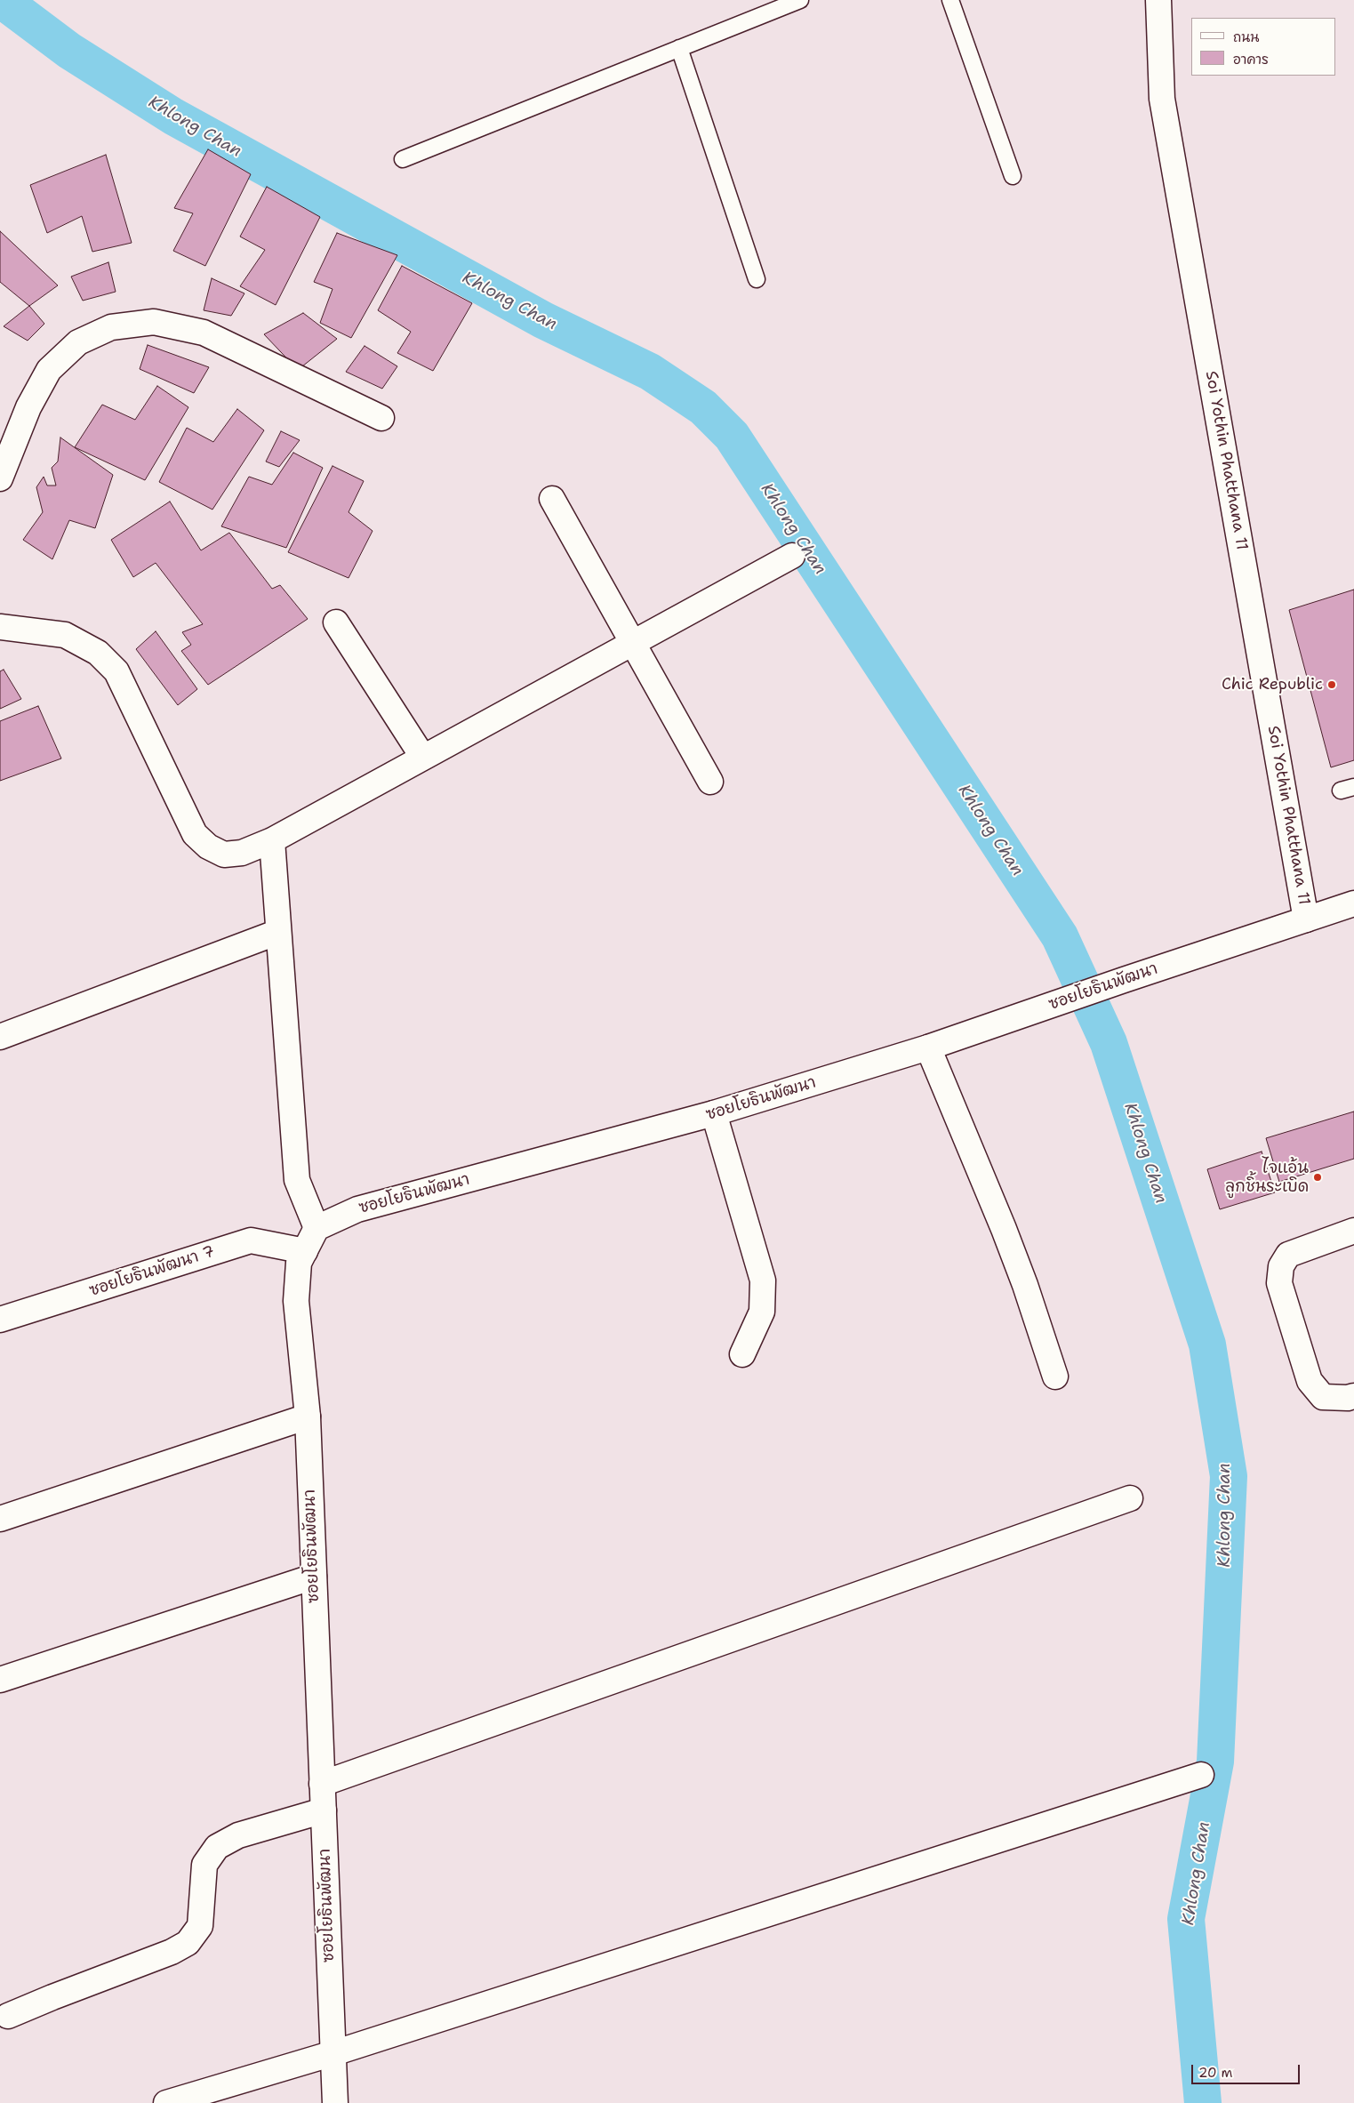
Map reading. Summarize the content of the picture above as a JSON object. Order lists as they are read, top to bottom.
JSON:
{
  "streets": {
    "street": ["Soi Yothin Phatthana 11", "ซอยโยธินพัฒนา", "ซอยโยธินพัฒนา 7"]
  },
  "crossings": [
    ["Soi Yothin Phatthana 11", "ซอยโยธินพัฒนา"],
    ["ซอยโยธินพัฒนา", "ซอยโยธินพัฒนา 7"]
  ],
  "water": ["Khlong Chan"],
  "places": ["Chic Republic", "ไจแอ้น ลูกชิ้นระเบิด"],
  "legend": ["ถนน", "อาคาร"],
  "scale_bar": "20 m"
}
